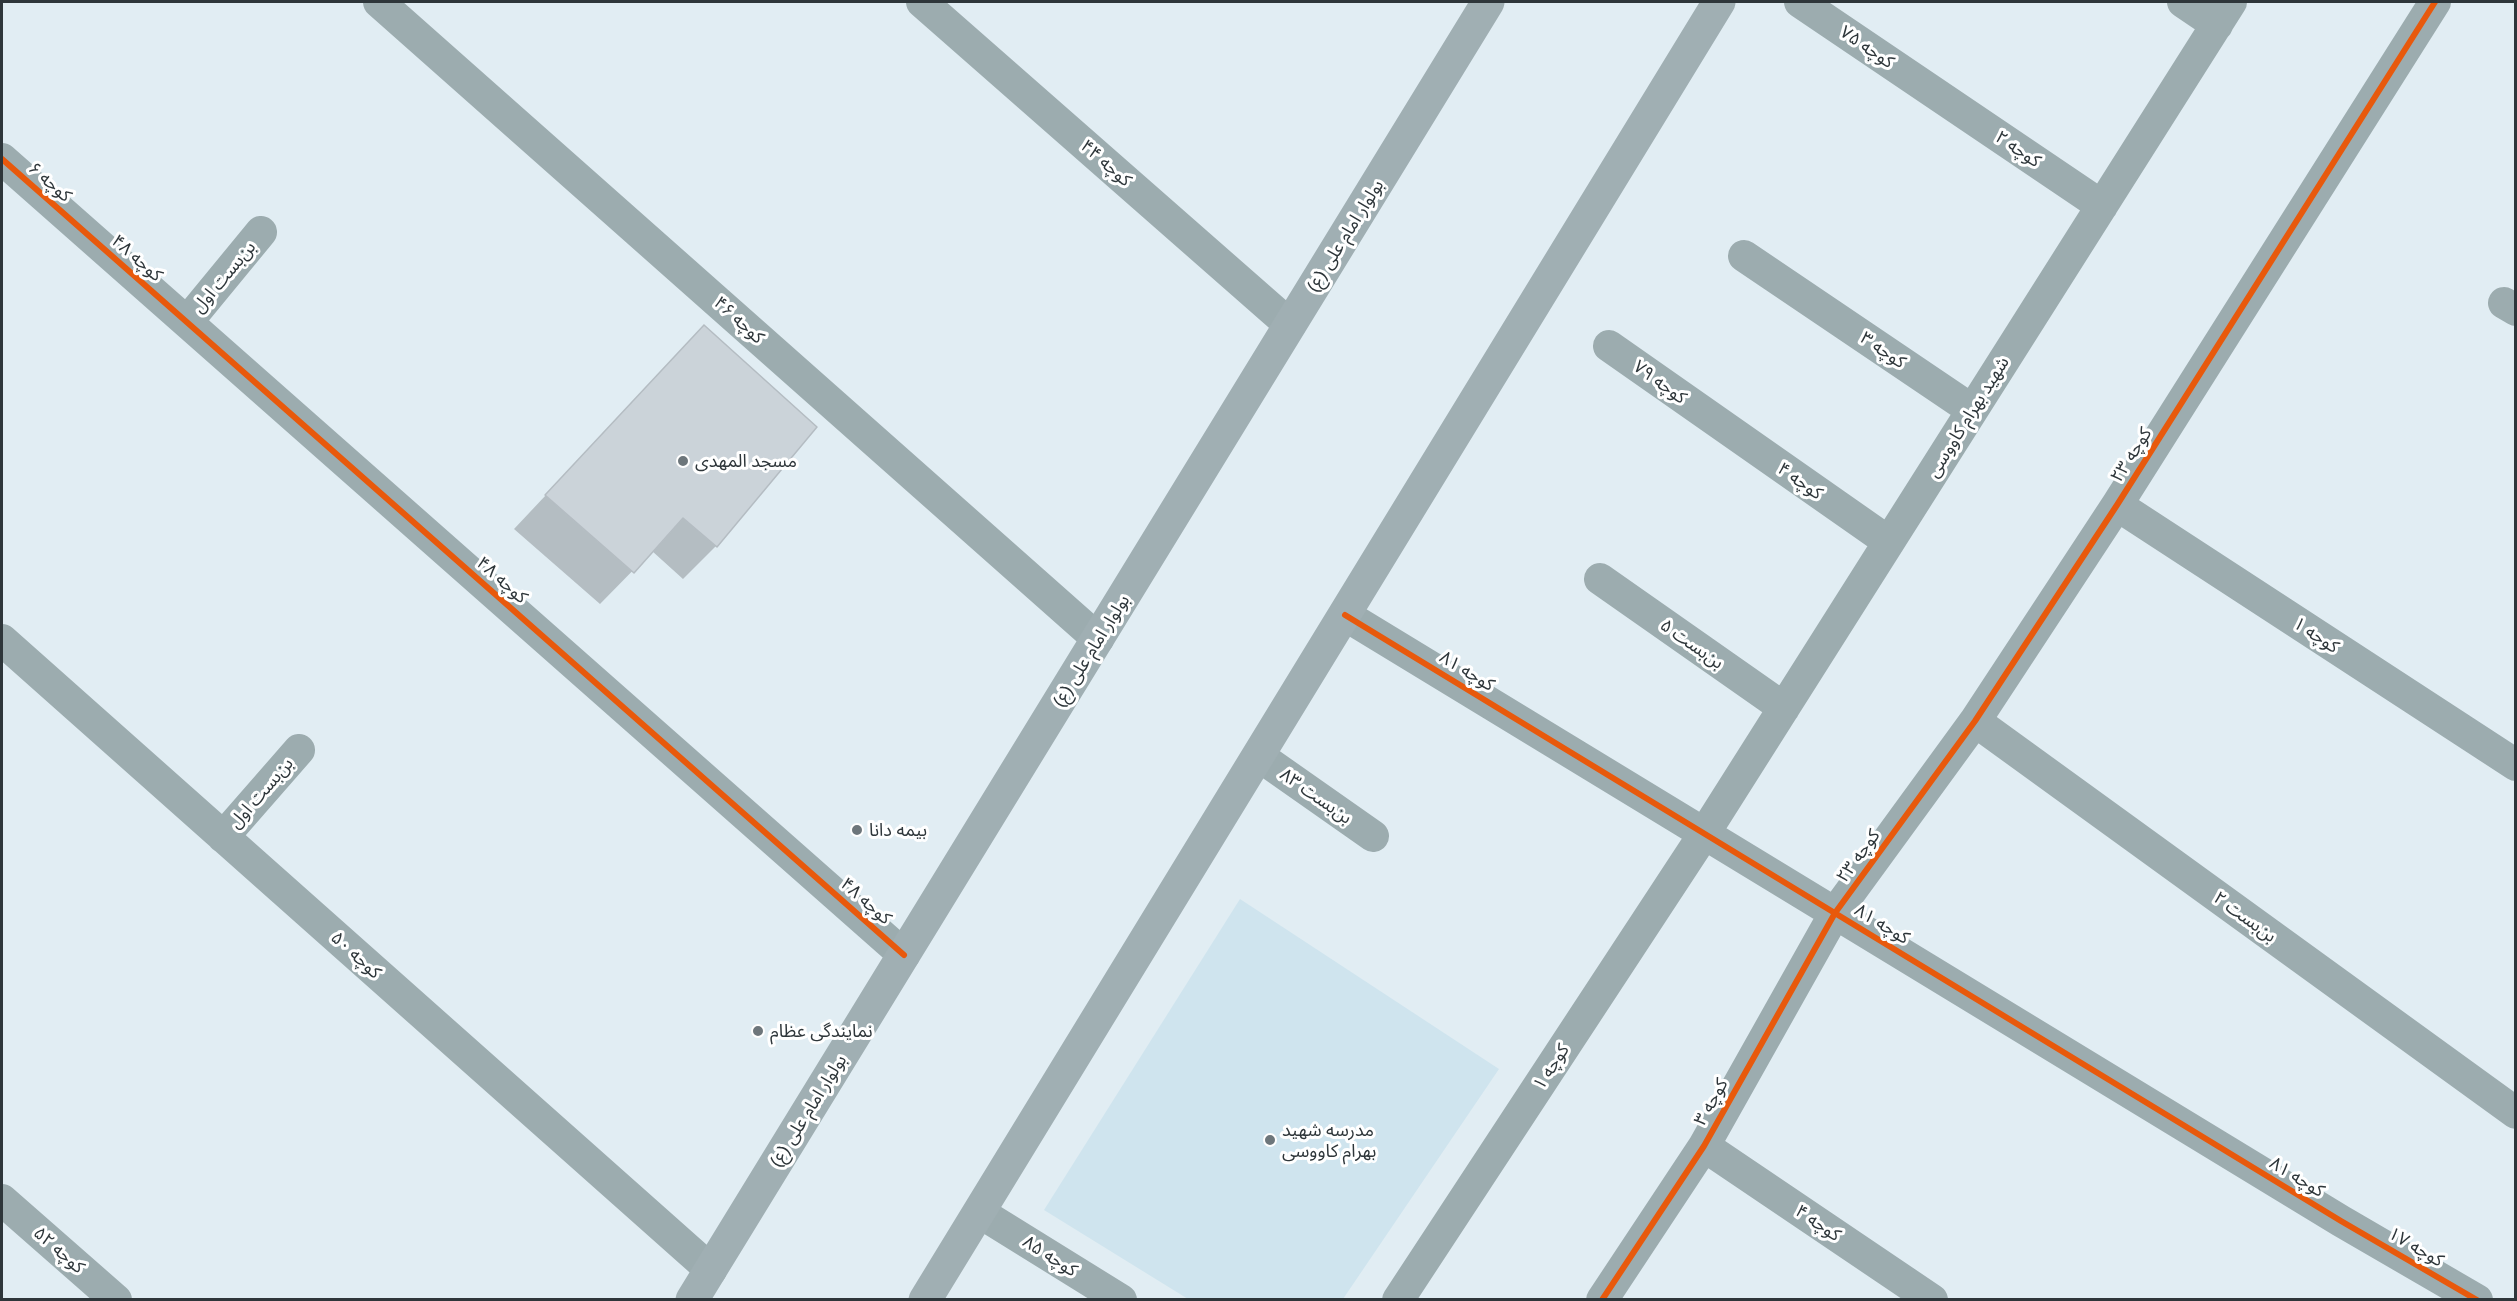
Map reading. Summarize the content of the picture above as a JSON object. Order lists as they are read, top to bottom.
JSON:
{
  "streets": {
    "main road": ["بولوار امام علی (ع)"],
    "street": [
      "کوچه ۷۵",
      "کوچه ۲",
      "کوچه ۴۴",
      "کوچه ۶",
      "کوچه ۴۸",
      "بن‌بست اول",
      "کوچه ۴۶",
      "کوچه ۳",
      "کوچه ۷۹",
      "شهید بهرام کاووسی",
      "کوچه ۲۳",
      "کوچه ۴",
      "کوچه ۱",
      "بن‌بست ۵",
      "کوچه ۸۱",
      "بن‌بست ۸۳",
      "بن‌بست ۲",
      "کوچه ۵۰",
      "کوچه ۱۷",
      "کوچه ۵۲",
      "کوچه ۸۵"
    ]
  },
  "crossings": [
    ["کوچه ۷۵", "کوچه ۲"],
    ["کوچه ۲", "شهید بهرام کاووسی"],
    ["کوچه ۴۴", "بولوار امام علی (ع)"],
    ["کوچه ۶", "کوچه ۴۸"],
    ["بولوار امام علی (ع)", "کوچه ۴۸"],
    ["بولوار امام علی (ع)", "کوچه ۴۶"],
    ["بولوار امام علی (ع)", "کوچه ۵۰"],
    ["کوچه ۴۸", "بن‌بست اول"],
    ["بن‌بست اول", "کوچه ۵۰"],
    ["کوچه ۳", "شهید بهرام کاووسی"],
    ["کوچه ۳", "کوچه ۲۳"],
    ["کوچه ۳", "کوچه ۴"],
    ["کوچه ۳", "کوچه ۸۱"],
    ["کوچه ۷۹", "کوچه ۴"],
    ["شهید بهرام کاووسی", "کوچه ۴"],
    ["شهید بهرام کاووسی", "کوچه ۱"],
    ["شهید بهرام کاووسی", "بن‌بست ۵"],
    ["شهید بهرام کاووسی", "کوچه ۸۱"],
    ["کوچه ۲۳", "کوچه ۱"],
    ["کوچه ۲۳", "کوچه ۸۱"],
    ["کوچه ۲۳", "بن‌بست ۲"],
    ["کوچه ۱", "کوچه ۸۱"],
    ["کوچه ۸۱", "کوچه ۱۷"]
  ],
  "places": [
    "مسجد المهدی",
    "بیمه دانا",
    "نمایندگی عظام",
    "مدرسه شهید بهرام کاووسی"
  ]
}
